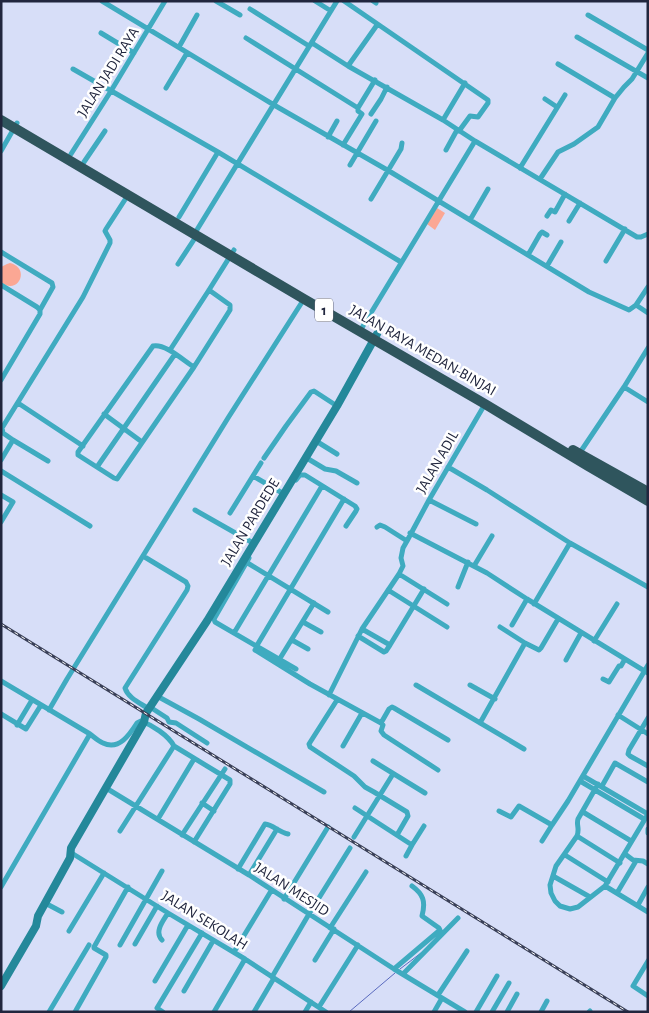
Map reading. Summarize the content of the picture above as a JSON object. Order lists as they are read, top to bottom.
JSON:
{
  "streets": {
    "highway": ["1", "JALAN RAYA MEDAN-BINJAI"],
    "street": [
      "JALAN JADI RAYA",
      "JALAN ADIL",
      "JALAN PARDEDE",
      "JALAN MESJID",
      "JALAN SEKOLAH"
    ]
  },
  "crossings": [
    ["JALAN JADI RAYA", "JALAN RAYA MEDAN-BINJAI"],
    ["JALAN RAYA MEDAN-BINJAI", "JALAN ADIL"],
    ["JALAN RAYA MEDAN-BINJAI", "JALAN PARDEDE"],
    ["JALAN PARDEDE", "JALAN MESJID"],
    ["JALAN PARDEDE", "JALAN SEKOLAH"]
  ]
}
